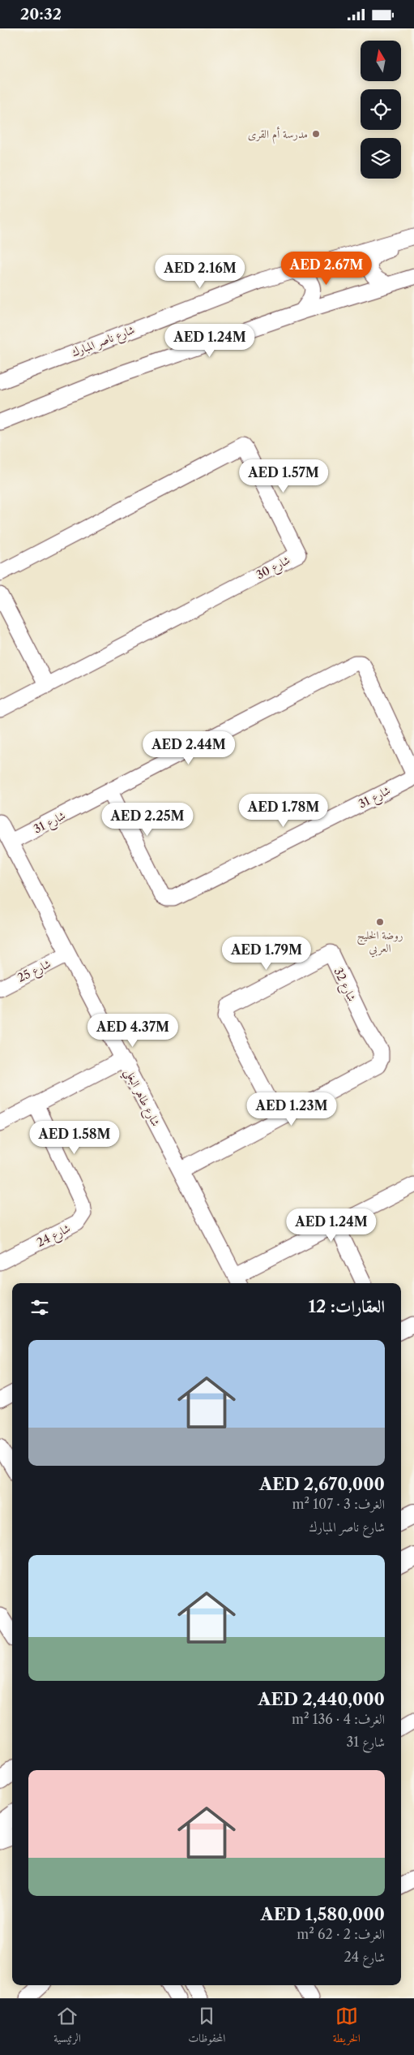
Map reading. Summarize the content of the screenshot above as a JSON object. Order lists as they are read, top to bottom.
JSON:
{
  "streets": {
    "street": [
      "شارع ناصر المبارك",
      "شارع 30",
      "شارع 31",
      "شارع 25",
      "شارع 32",
      "شارع طاهر البغلي",
      "شارع 24"
    ]
  },
  "crossings": [
    ["شارع 31", "شارع طاهر البغلي"],
    ["شارع 25", "شارع طاهر البغلي"],
    ["شارع 32", "شارع طاهر البغلي"]
  ],
  "places": ["مدرسة أم القرى", "روضة الخليج العربي"],
  "north": "top",
  "page": {
    "status": "20:32",
    "price": [
      "AED 2.67M",
      "AED 2.16M",
      "AED 1.24M",
      "AED 1.57M",
      "AED 2.44M",
      "AED 1.78M",
      "AED 2.25M",
      "AED 1.79M",
      "AED 4.37M",
      "AED 1.23M",
      "AED 1.58M",
      "AED 1.24M"
    ],
    "heading": "العقارات: 12",
    "list": [
      {
        "name": "AED 2,670,000",
        "note": "الغرف: 3 · 107 m² · شارع ناصر المبارك"
      },
      {
        "name": "AED 2,440,000",
        "note": "الغرف: 4 · 136 m² · شارع 31"
      },
      {
        "name": "AED 1,580,000",
        "note": "الغرف: 2 · 62 m² · شارع 24"
      }
    ],
    "tabs": ["الخريطة", "المحفوظات", "الرئيسية"]
  }
}
